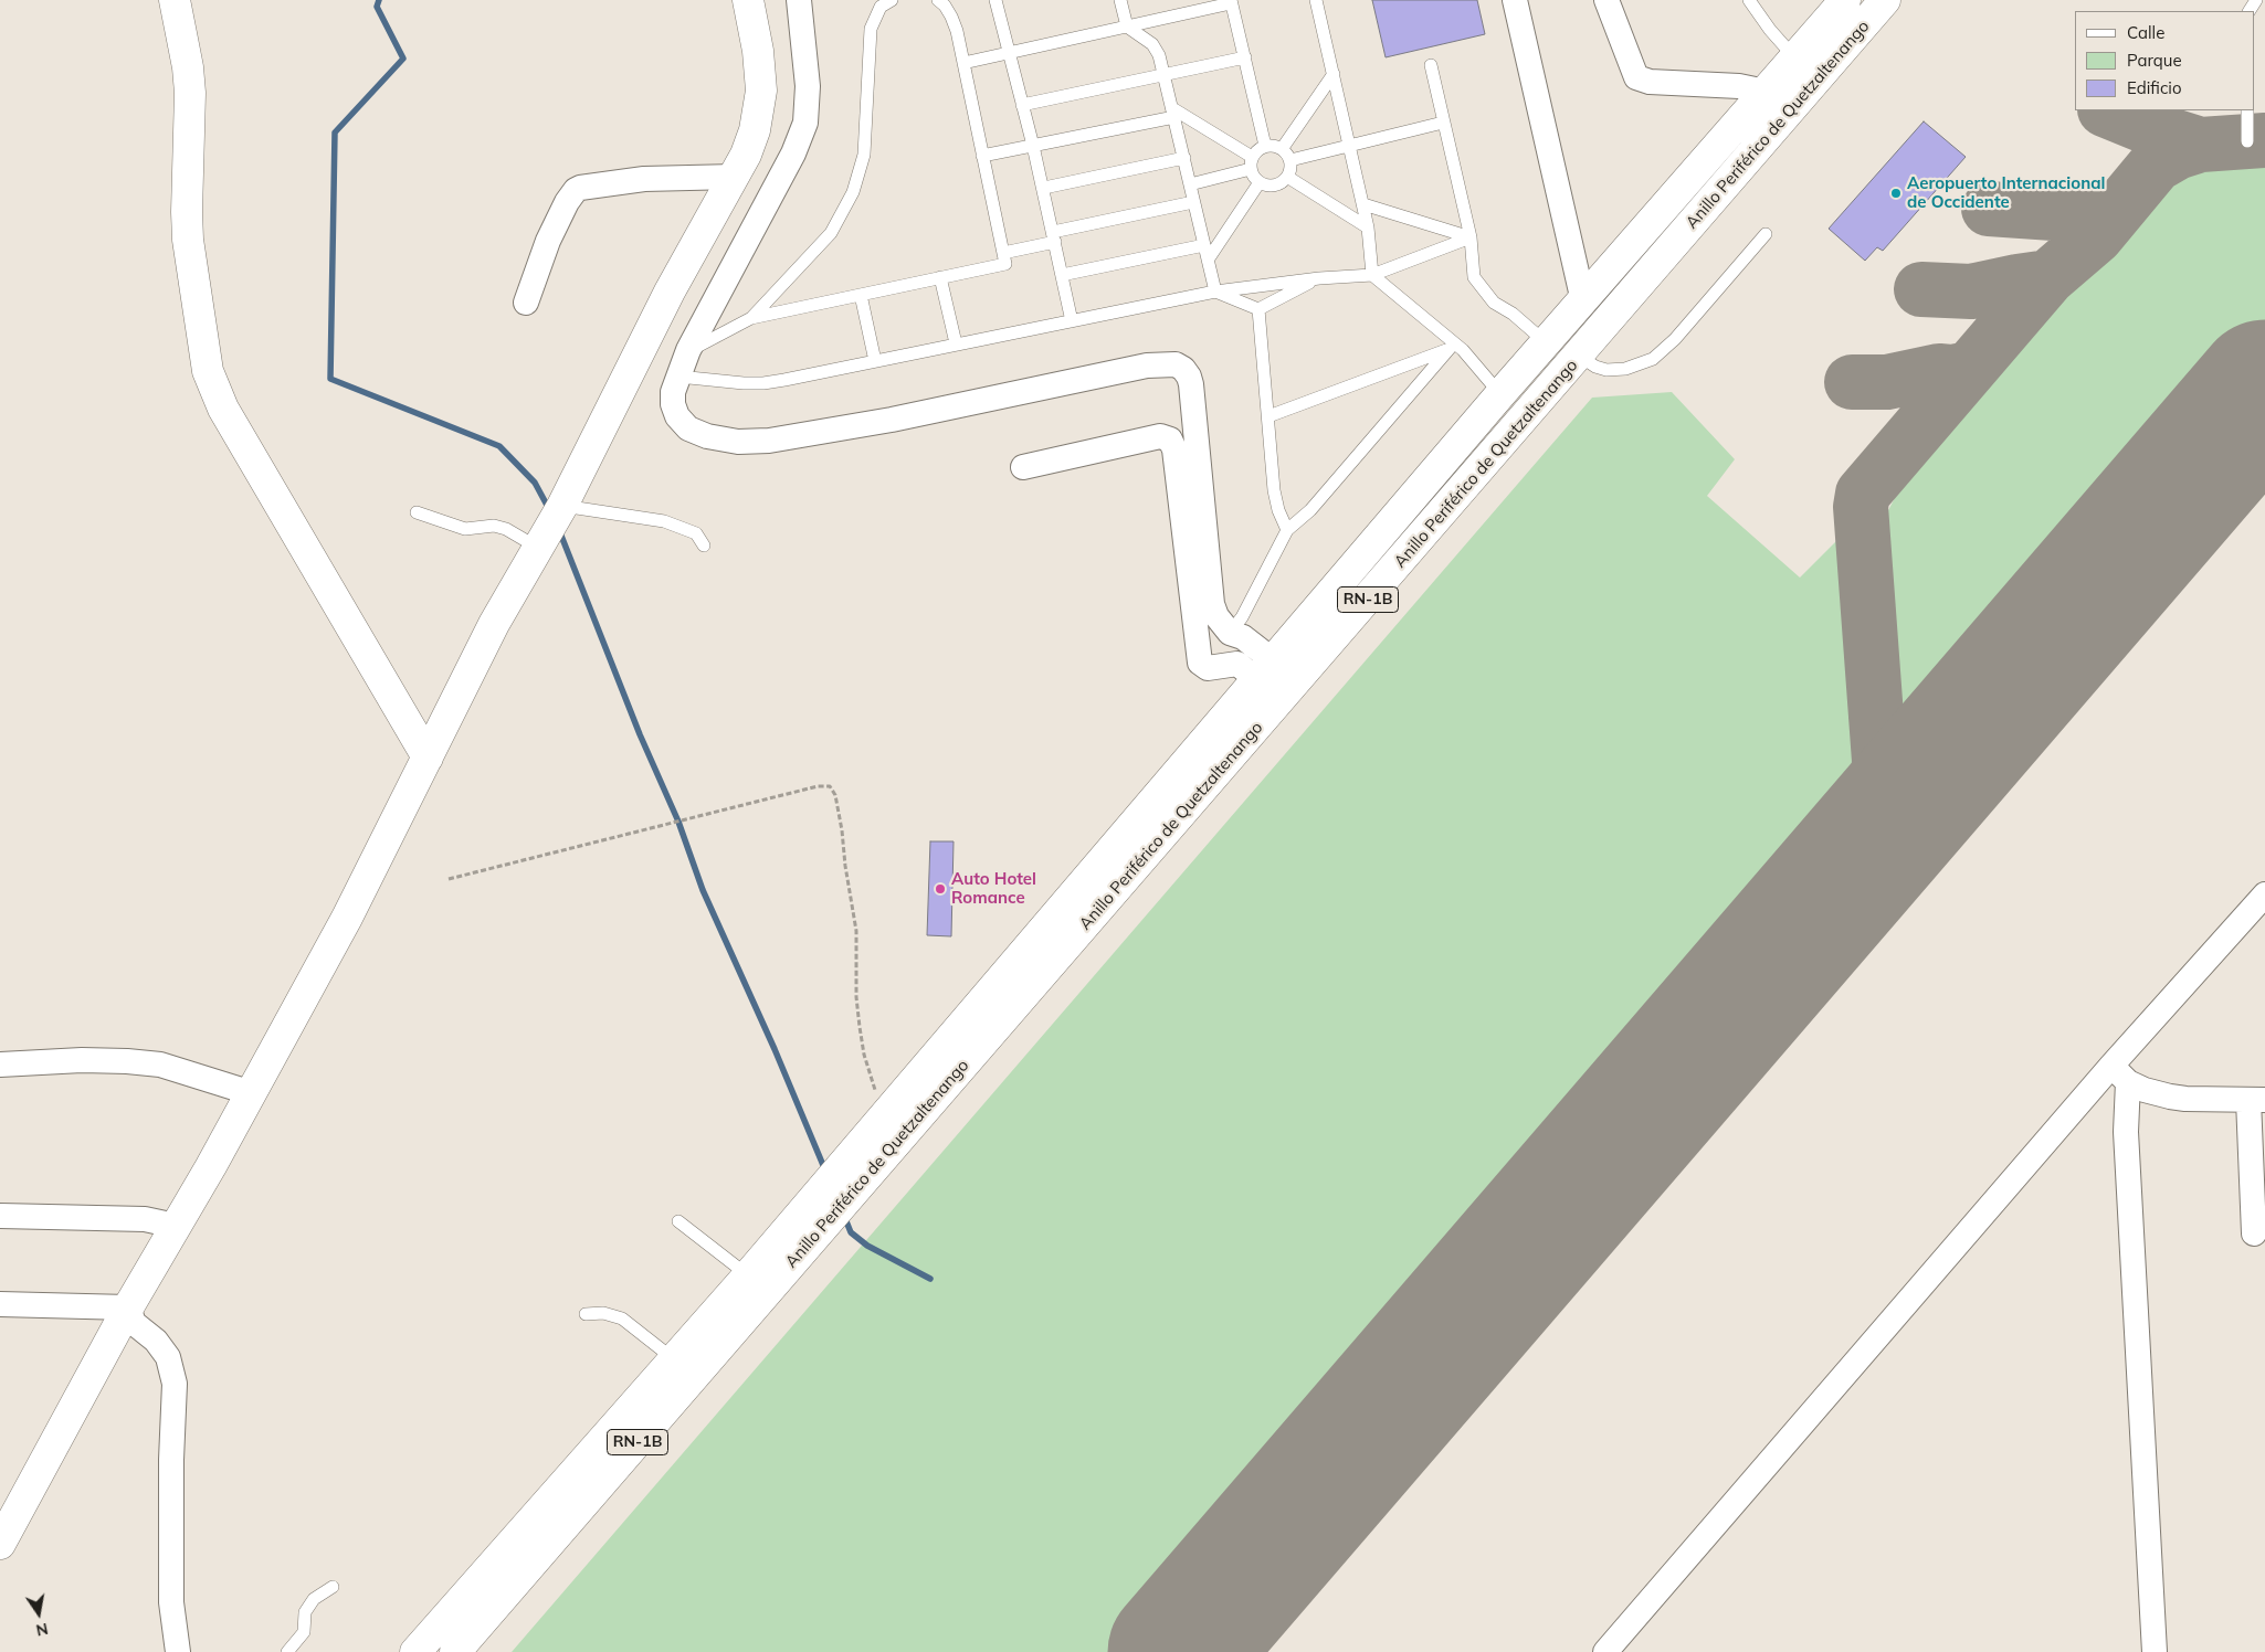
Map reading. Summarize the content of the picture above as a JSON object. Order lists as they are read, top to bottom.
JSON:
{
  "streets": {
    "main road": ["Anillo Periférico de Quetzaltenango", "RN-1B"]
  },
  "places": ["Aeropuerto Internacional de Occidente", "Auto Hotel Romance"],
  "legend": ["Calle", "Parque", "Edificio"],
  "north": "bottom"
}
